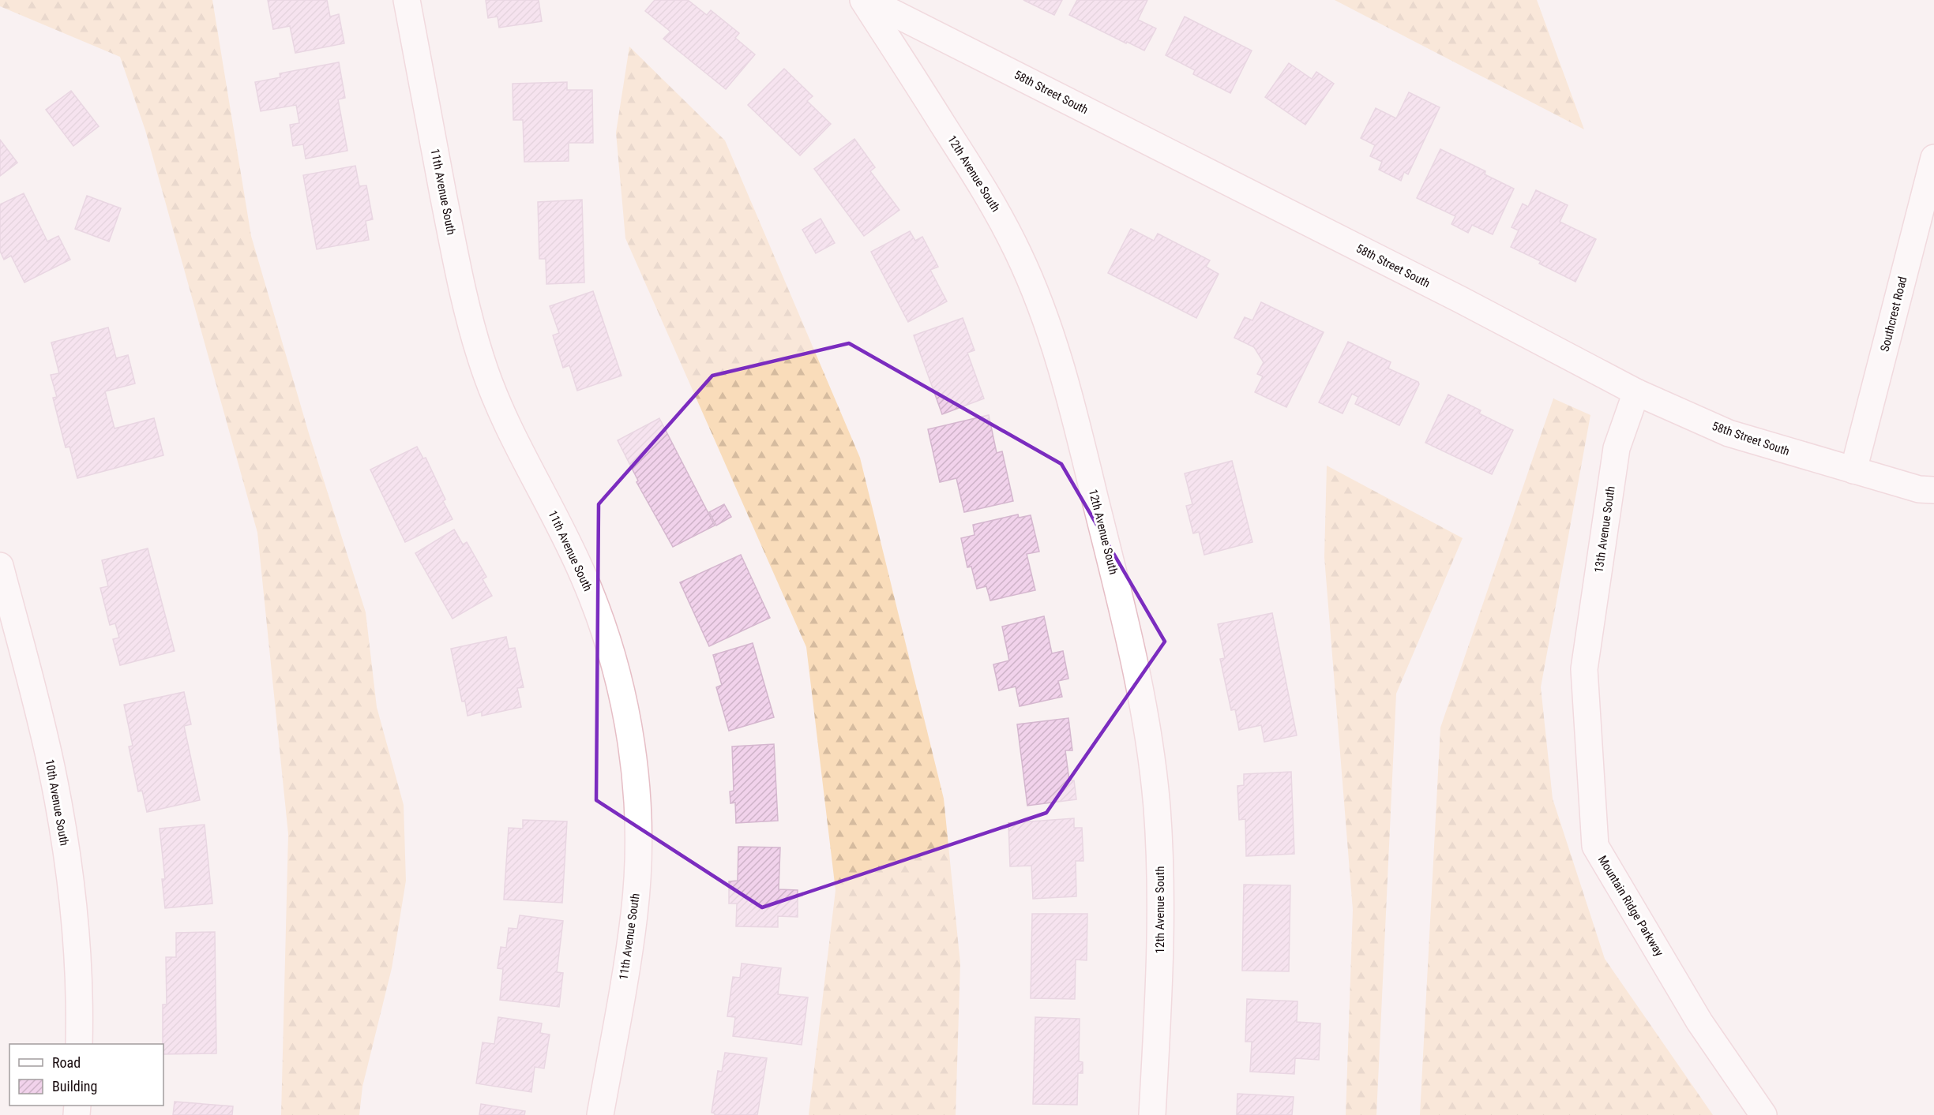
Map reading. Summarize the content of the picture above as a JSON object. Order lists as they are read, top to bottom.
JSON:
{
  "streets": {
    "street": [
      "58th Street South",
      "12th Avenue South",
      "11th Avenue South",
      "Southcrest Road",
      "13th Avenue South",
      "10th Avenue South",
      "Mountain Ridge Parkway"
    ]
  },
  "crossings": [
    ["58th Street South", "Southcrest Road"],
    ["58th Street South", "13th Avenue South"],
    ["13th Avenue South", "Mountain Ridge Parkway"]
  ],
  "legend": ["Road", "Building"]
}
